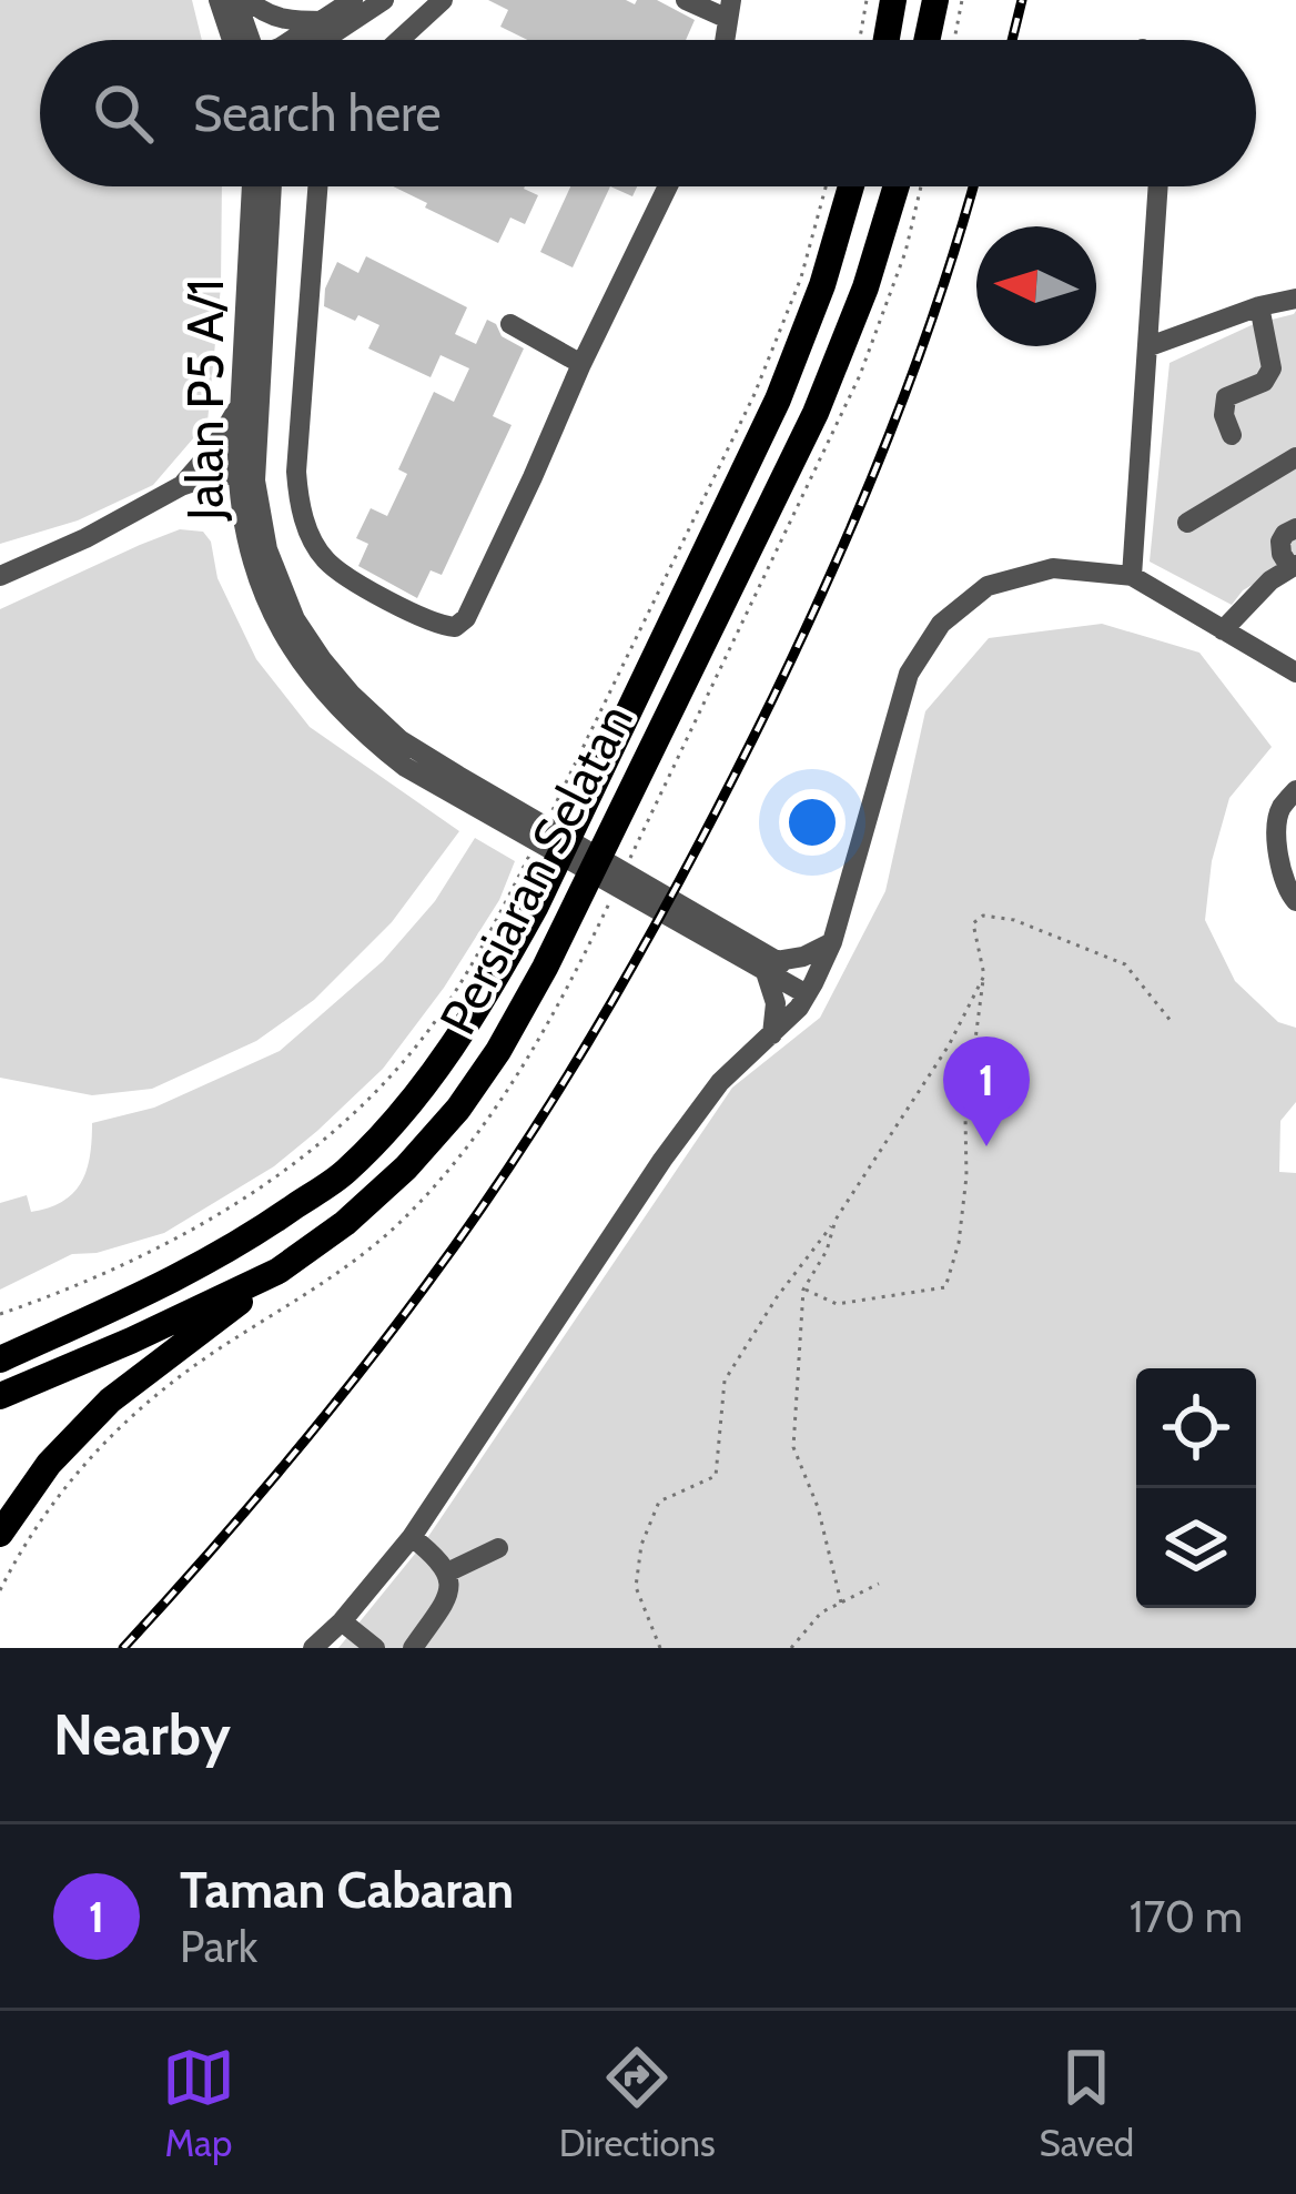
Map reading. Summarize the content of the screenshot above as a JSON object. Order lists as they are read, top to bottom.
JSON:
{
  "streets": {
    "main road": ["Persiaran Selatan"],
    "street": ["Jalan P5 A/1"]
  },
  "north": "left",
  "page": {
    "search": "Search here",
    "pins": "1",
    "heading": "Nearby",
    "list": [
      {
        "mark": "1",
        "name": "Taman Cabaran",
        "note": "Park",
        "value": "170 m"
      }
    ],
    "nav": ["Map", "Directions", "Saved"]
  }
}
